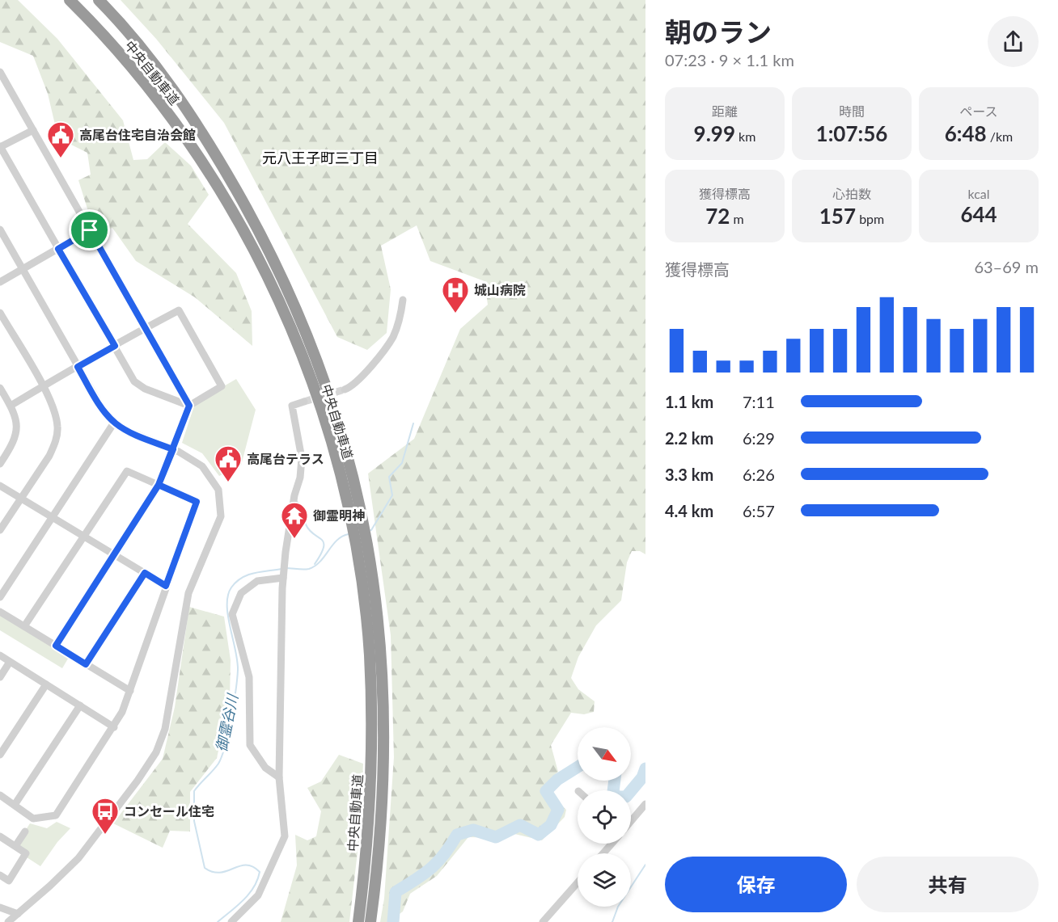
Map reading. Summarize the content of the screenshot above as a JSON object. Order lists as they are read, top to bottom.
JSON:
{
  "streets": {
    "highway": ["中央自動車道"]
  },
  "districts": ["元八王子町三丁目"],
  "water": ["御霊谷川"],
  "places": {
    "public building": ["高尾台住宅自治会館", "高尾台テラス"],
    "hospital": ["城山病院"],
    "temple": ["御霊明神"],
    "bus stop": ["コンセール住宅"]
  },
  "north": "bottom right",
  "page": {
    "heading": ["朝のラン", "07:23 · 9 × 1.1 km"],
    "stats": [
      ["距離", "9.99 km"],
      ["時間", "1:07:56"],
      ["ペース", "6:48 /km"],
      ["獲得標高", "72 m"],
      ["心拍数", "157 bpm"],
      ["kcal", "644"]
    ],
    "chart": ["獲得標高", "63–69 m"],
    "list": [
      {
        "name": "1.1 km",
        "note": "7:11"
      },
      {
        "name": "2.2 km",
        "note": "6:29"
      },
      {
        "name": "3.3 km",
        "note": "6:26"
      },
      {
        "name": "4.4 km",
        "note": "6:57"
      }
    ],
    "buttons": ["保存", "共有"]
  }
}
